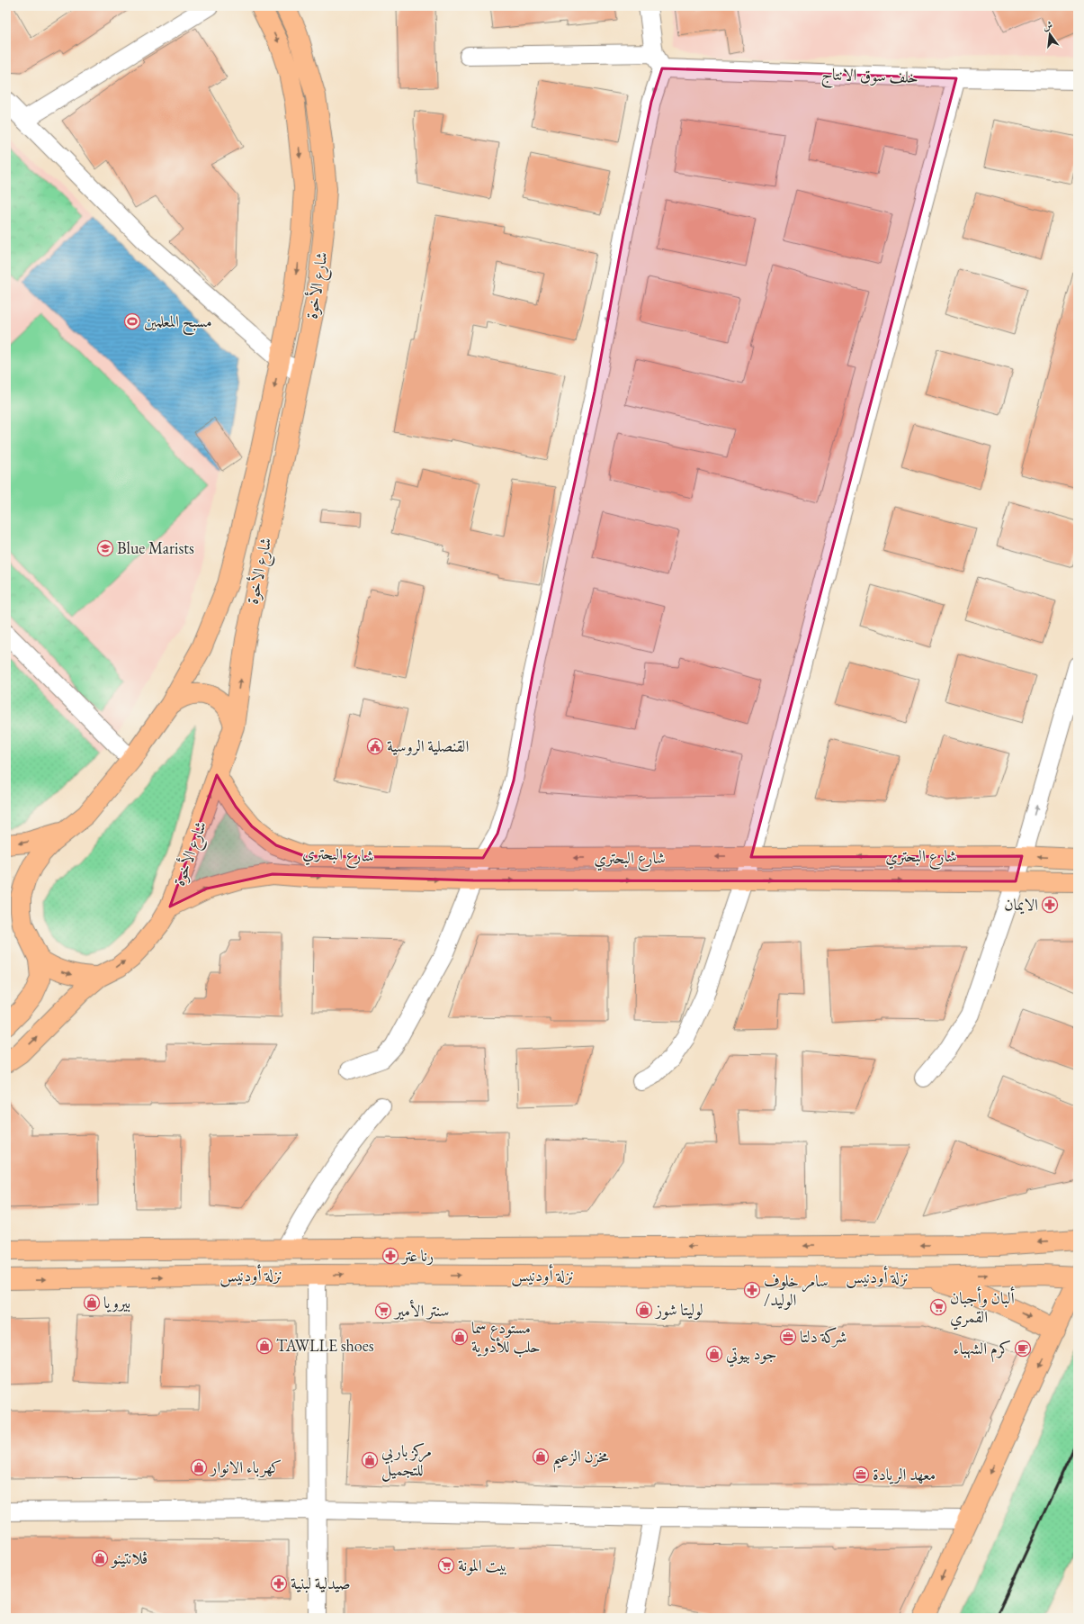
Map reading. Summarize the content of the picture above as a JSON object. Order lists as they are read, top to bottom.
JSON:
{
  "streets": {
    "main road": ["شارع الأخوة", "شارع البحتري", "نزلة أودنيس"],
    "street": ["خلف سوق الانتاج"]
  },
  "crossings": [
    ["شارع الأخوة", "شارع البحتري"]
  ],
  "places": {
    "sports": ["مسبح المعلمين"],
    "school or university": ["Blue Marists"],
    "public building": ["القنصلية الروسية"],
    "pharmacy": [
      "الايمان",
      "رنا عتر",
      "سامر خلوف /الوليد",
      "صيدلية لبنية"
    ],
    "shop": [
      "بيرويا",
      "لوليتا شوز",
      "مستودع سما حلب للأدوية",
      "TAWLLE shoes",
      "جود بيوتي",
      "مخزن الزعيم",
      "مركز باربي للتجميل",
      "كهرباء الانوار",
      "ڤلانتينو"
    ],
    "supermarket": ["ألبان وأجبان القمري", "سنتر الأمير", "بيت المونة"],
    "office": ["شركة دلتا", "معهد الريادة"],
    "cafe": ["كرم الشهباء"]
  },
  "north": "top"
}
